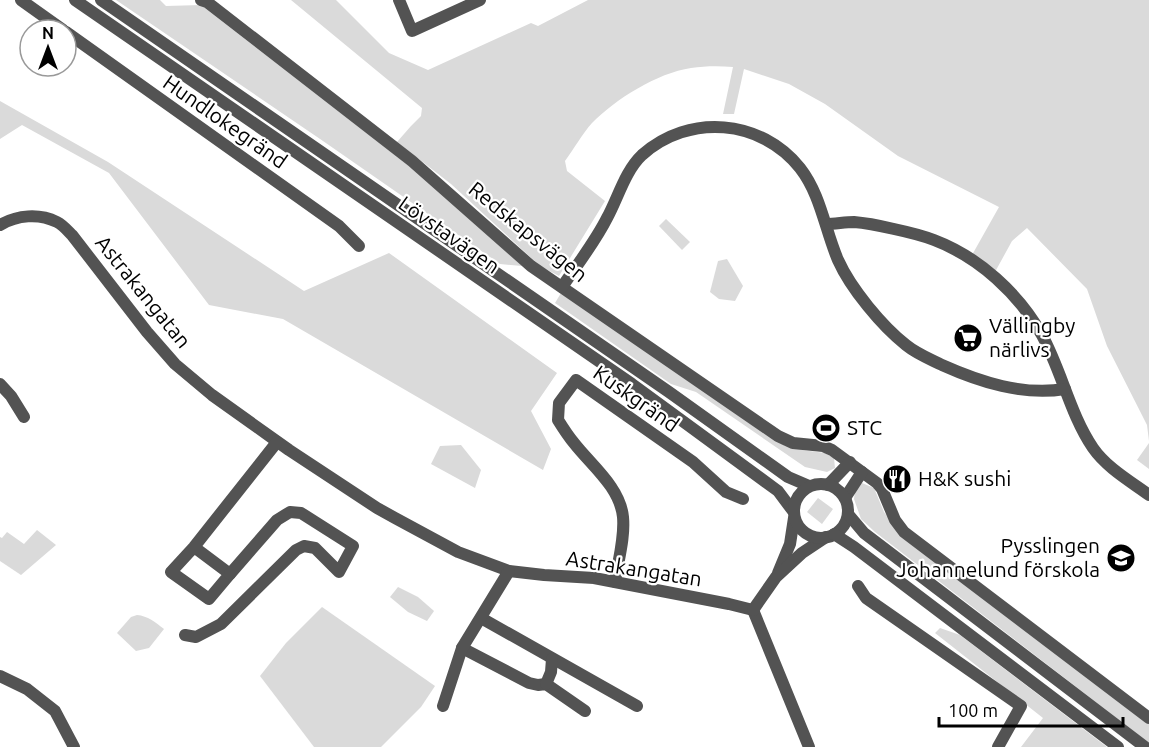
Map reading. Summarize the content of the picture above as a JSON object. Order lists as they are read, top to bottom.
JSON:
{
  "streets": {
    "street": [
      "Hundlokegränd",
      "Redskapsvägen",
      "Lövstavägen",
      "Astrakangatan",
      "Kuskgränd"
    ]
  },
  "crossings": [
    ["Astrakangatan", "Kuskgränd"]
  ],
  "places": {
    "supermarket": ["Vällingby närlivs"],
    "sports": ["STC"],
    "restaurant": ["H&K sushi"],
    "school or university": ["Pysslingen Johannelund förskola"]
  },
  "scale_bar": "100 m",
  "north": "top"
}
